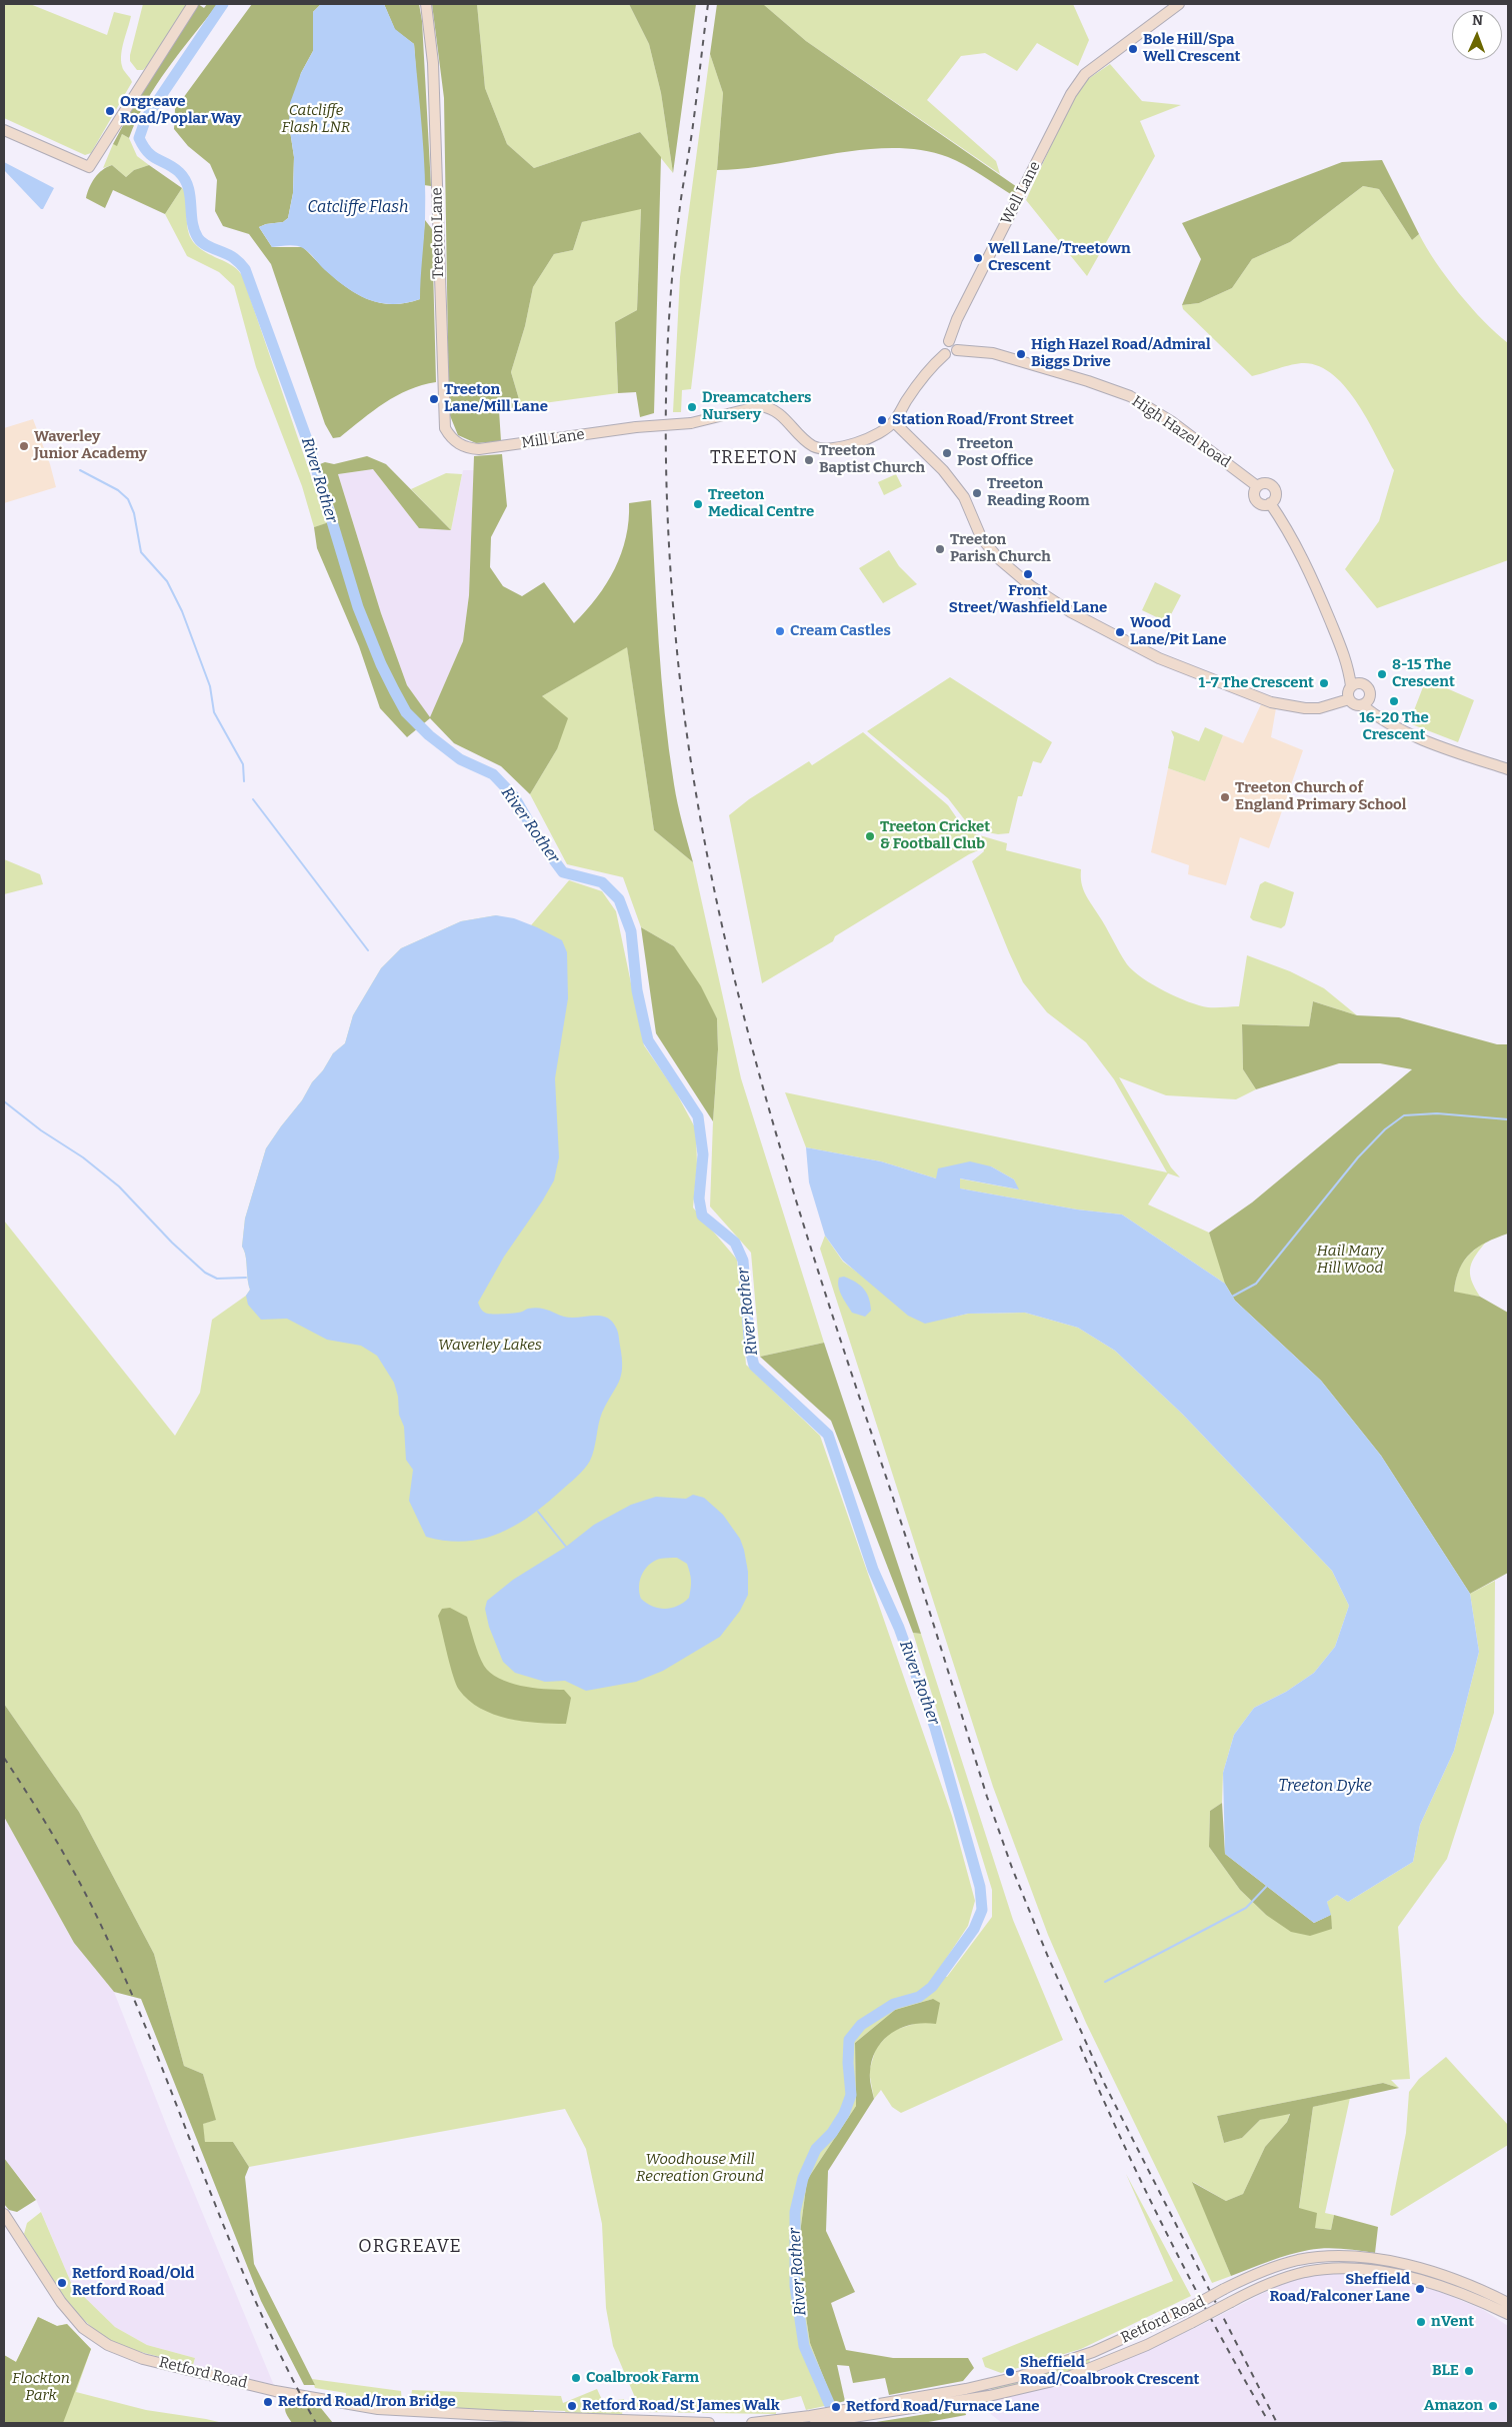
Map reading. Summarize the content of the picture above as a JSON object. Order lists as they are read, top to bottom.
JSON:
{
  "streets": {
    "main road": [
      "Well Lane",
      "Treeton Lane",
      "High Hazel Road",
      "Mill Lane",
      "Retford Road"
    ]
  },
  "crossings": [
    ["Well Lane", "High Hazel Road"],
    ["Treeton Lane", "Mill Lane"]
  ],
  "districts": ["TREETON", "ORGREAVE"],
  "water": ["Catcliffe Flash", "River Rother", "Treeton Dyke"],
  "parks": [
    "Catcliffe Flash LNR",
    "Hail Mary Hill Wood",
    "Waverley Lakes",
    "Woodhouse Mill Recreation Ground",
    "Flockton Park"
  ],
  "places": [
    "Bole Hill/Spa Well Crescent",
    "Orgreave Road/Poplar Way",
    "Well Lane/Treetown Crescent",
    "High Hazel Road/Admiral Biggs Drive",
    "Treeton Lane/Mill Lane",
    "Dreamcatchers Nursery",
    "Station Road/Front Street",
    "Waverley Junior Academy",
    "Treeton Post Office",
    "Treeton Baptist Church",
    "Treeton Reading Room",
    "Treeton Medical Centre",
    "Treeton Parish Church",
    "Front Street/Washfield Lane",
    "Cream Castles",
    "Wood Lane/Pit Lane",
    "8-15 The Crescent",
    "1-7 The Crescent",
    "16-20 The Crescent",
    "Treeton Church of England Primary School",
    "Treeton Cricket & Football Club",
    "Retford Road/Old Retford Road",
    "Sheffield Road/Falconer Lane",
    "nVent",
    "BLE",
    "Sheffield Road/Coalbrook Crescent",
    "Coalbrook Farm",
    "Retford Road/Iron Bridge",
    "Retford Road/St James Walk",
    "Amazon",
    "Retford Road/Furnace Lane"
  ],
  "north": "top"
}
